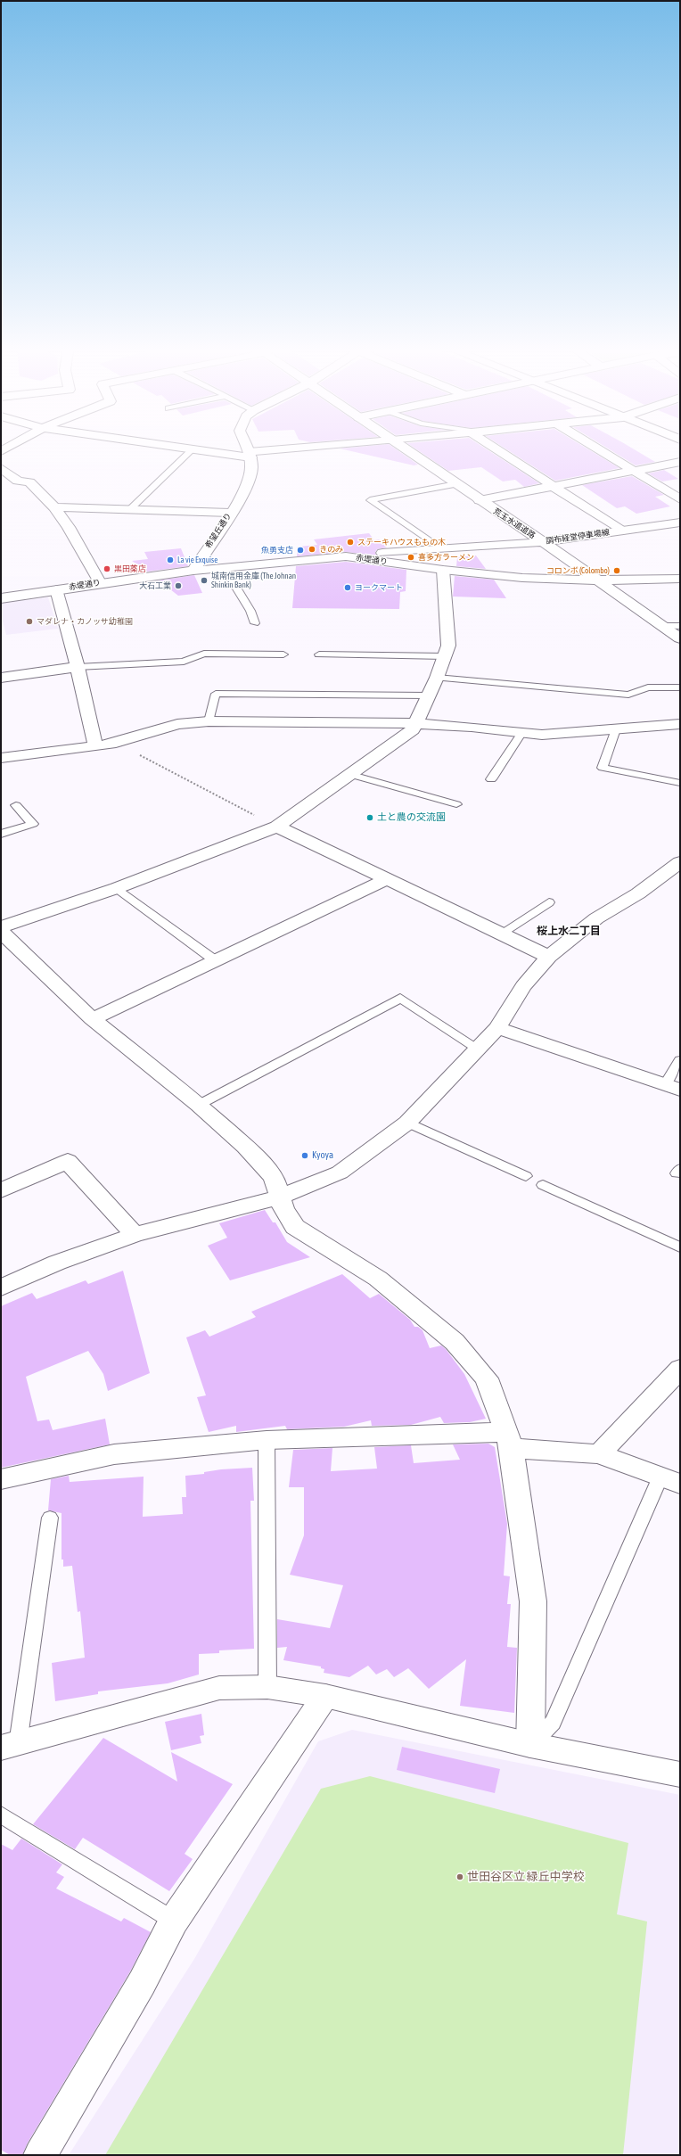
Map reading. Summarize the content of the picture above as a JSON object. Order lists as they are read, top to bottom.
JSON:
{
  "streets": {
    "street": [
      "荒玉水道道路",
      "希望丘通り",
      "調布経堂停車場線",
      "赤堤通り"
    ]
  },
  "crossings": [
    ["荒玉水道道路", "調布経堂停車場線"],
    ["荒玉水道道路", "赤堤通り"],
    ["希望丘通り", "赤堤通り"],
    ["調布経堂停車場線", "赤堤通り"]
  ],
  "districts": ["桜上水二丁目"],
  "places": [
    "ステーキハウスももの木",
    "きのみ",
    "魚勇支店",
    "喜多方ラーメン",
    "La vie Exquise",
    "黒田薬店",
    "コロンボ (Colombo)",
    "城南信用金庫 (The Johnan Shinkin Bank)",
    "大石工業",
    "ヨークマート",
    "マダレナ・カノッサ幼稚園",
    "土と農の交流園",
    "Kyoya",
    "世田谷区立 緑丘中学校"
  ]
}
